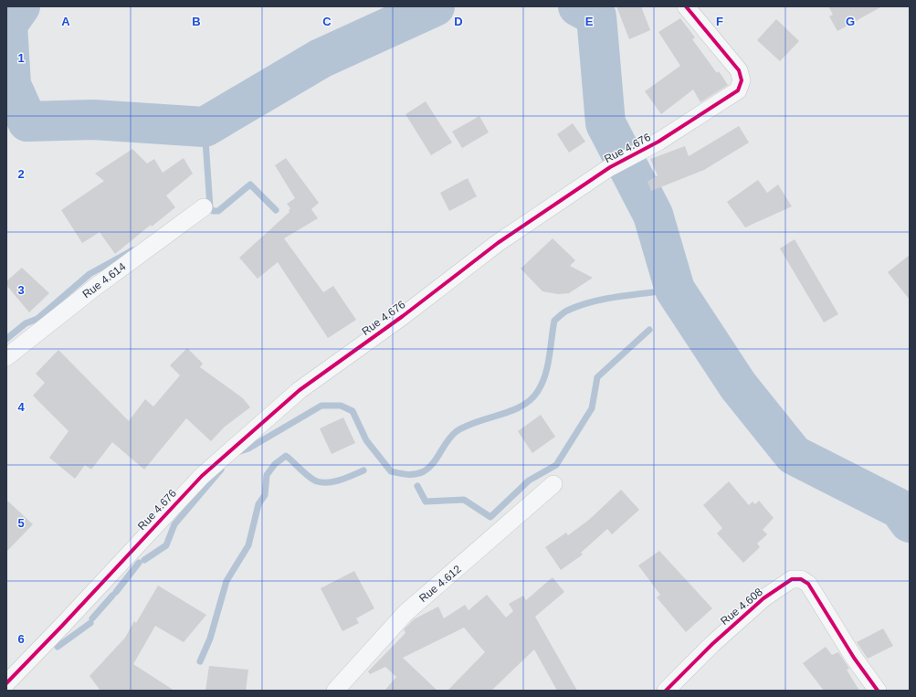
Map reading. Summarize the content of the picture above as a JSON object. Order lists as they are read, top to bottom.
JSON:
{
  "streets": {
    "street": [
      "Rue 4.676",
      "Rue 4.614",
      "Rue 4.612",
      "Rue 4.608"
    ]
  },
  "grid": {
    "columns": [
      "A",
      "B",
      "C",
      "D",
      "E",
      "F",
      "G"
    ],
    "rows": [
      "1",
      "2",
      "3",
      "4",
      "5",
      "6"
    ]
  }
}
